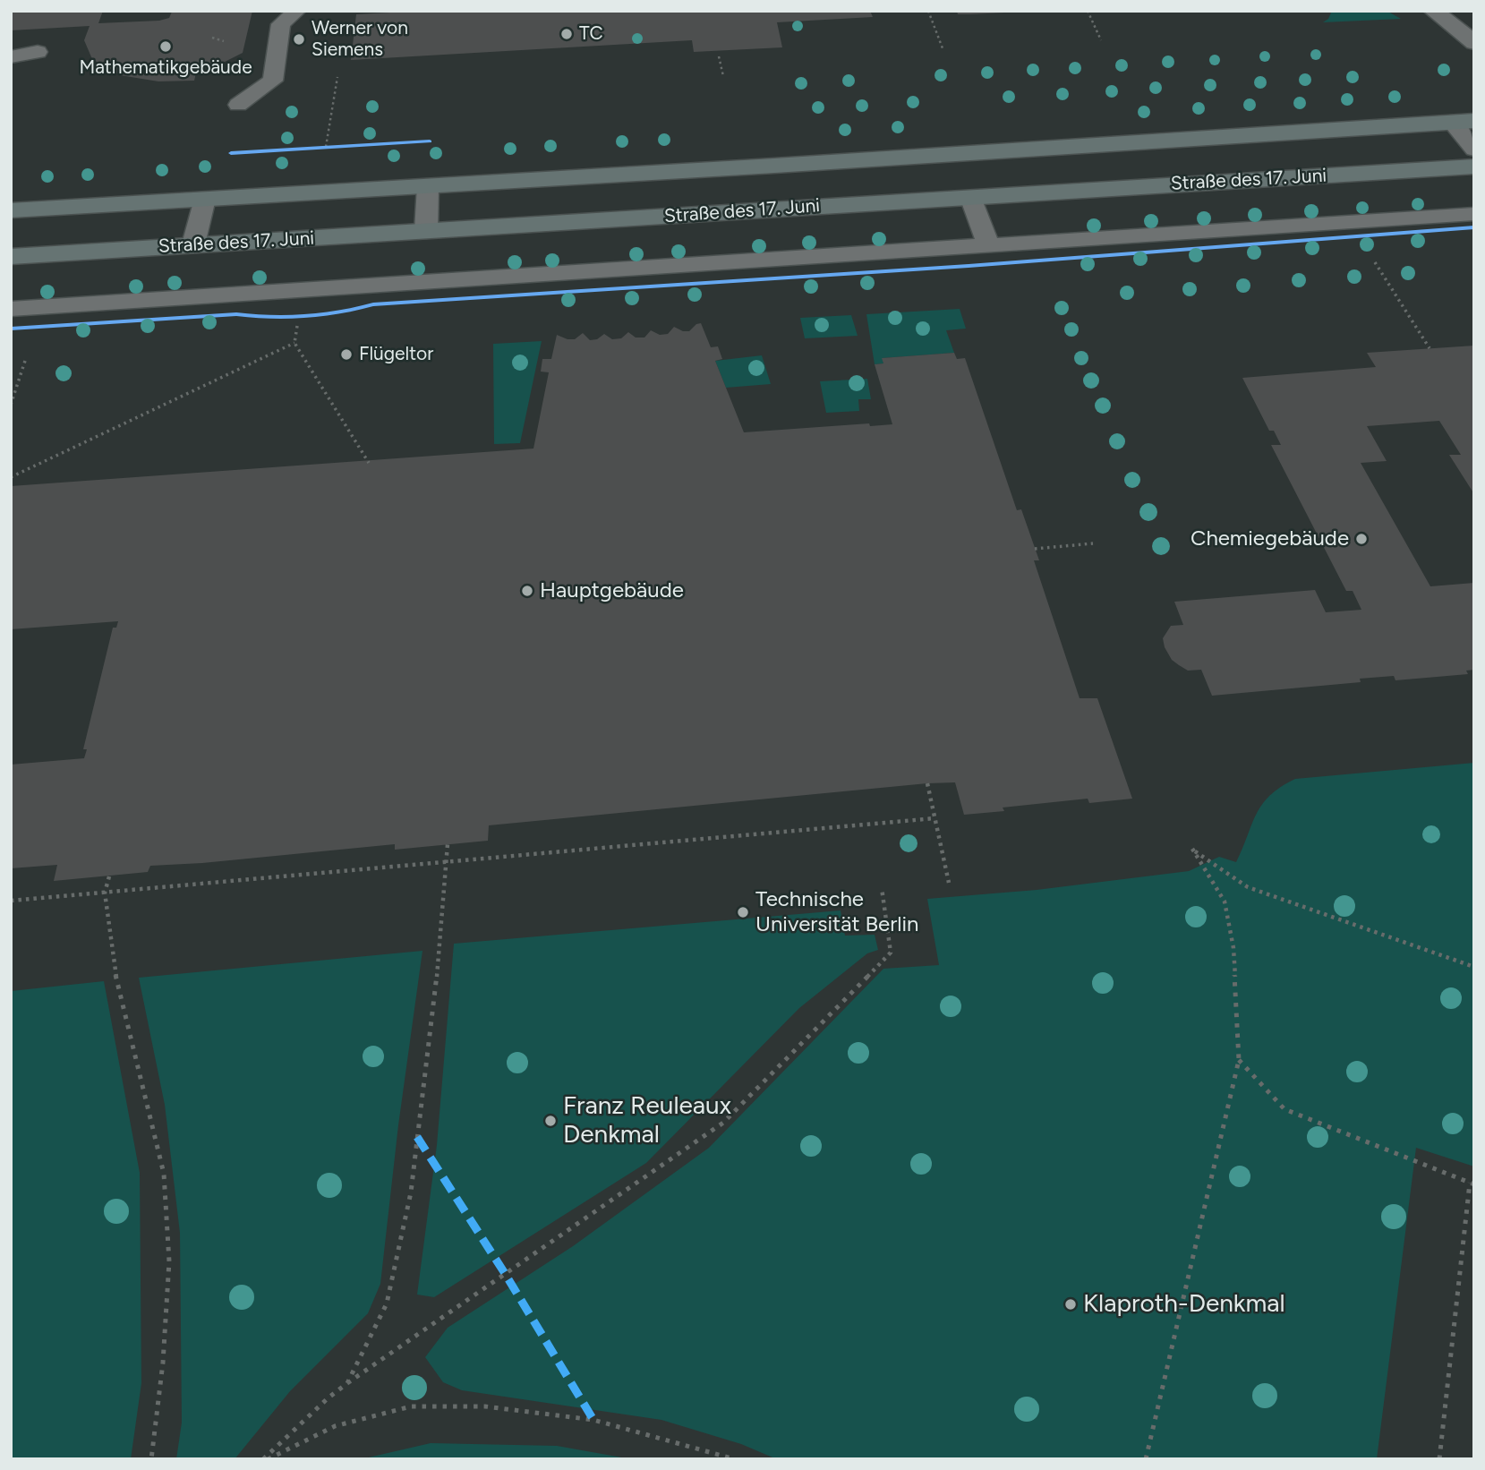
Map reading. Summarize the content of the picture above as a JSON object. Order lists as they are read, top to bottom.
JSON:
{
  "streets": {
    "main road": ["Straße des 17. Juni"]
  },
  "places": [
    "TC",
    "Werner von Siemens",
    "Mathematikgebäude",
    "Flügeltor",
    "Chemiegebäude",
    "Hauptgebäude",
    "Technische Universität Berlin",
    "Franz Reuleaux Denkmal",
    "Klaproth-Denkmal"
  ]
}
